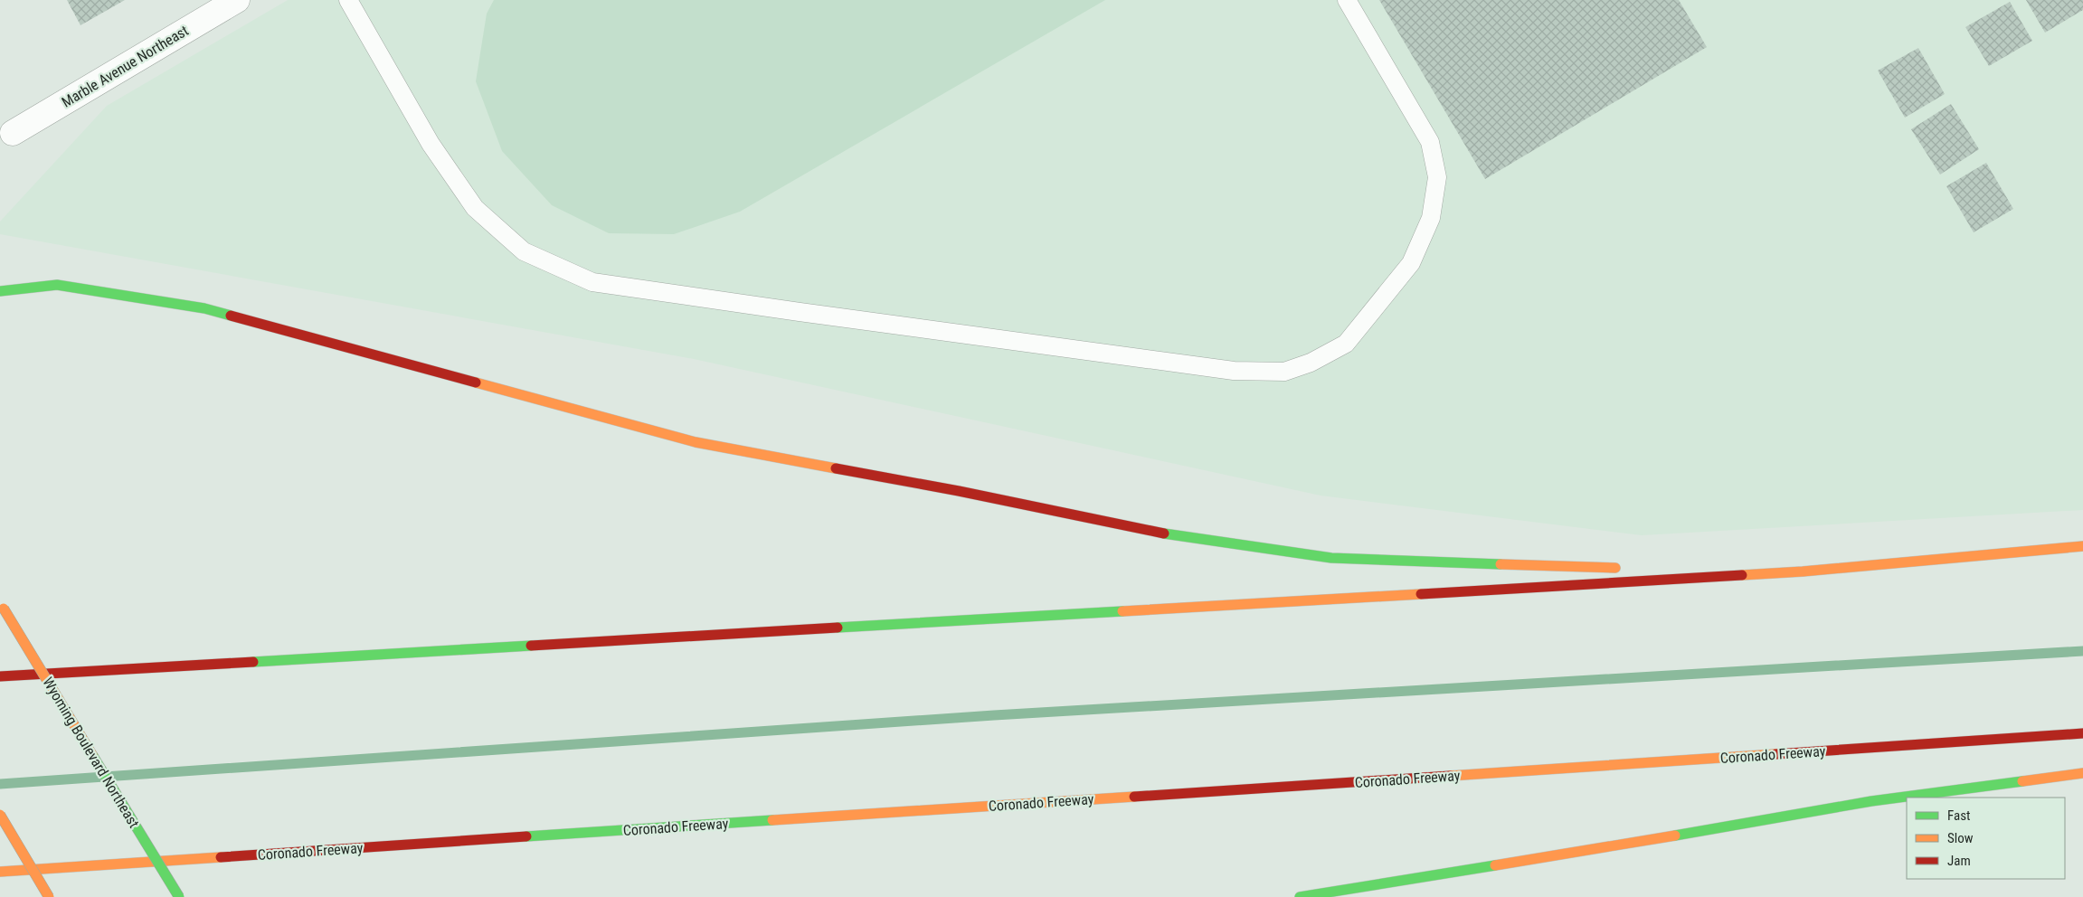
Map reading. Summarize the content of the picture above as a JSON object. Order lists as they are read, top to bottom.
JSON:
{
  "streets": {
    "main road": ["Wyoming Boulevard Northeast", "Coronado Freeway"],
    "street": ["Marble Avenue Northeast"]
  },
  "legend": ["Fast", "Slow", "Jam"]
}
